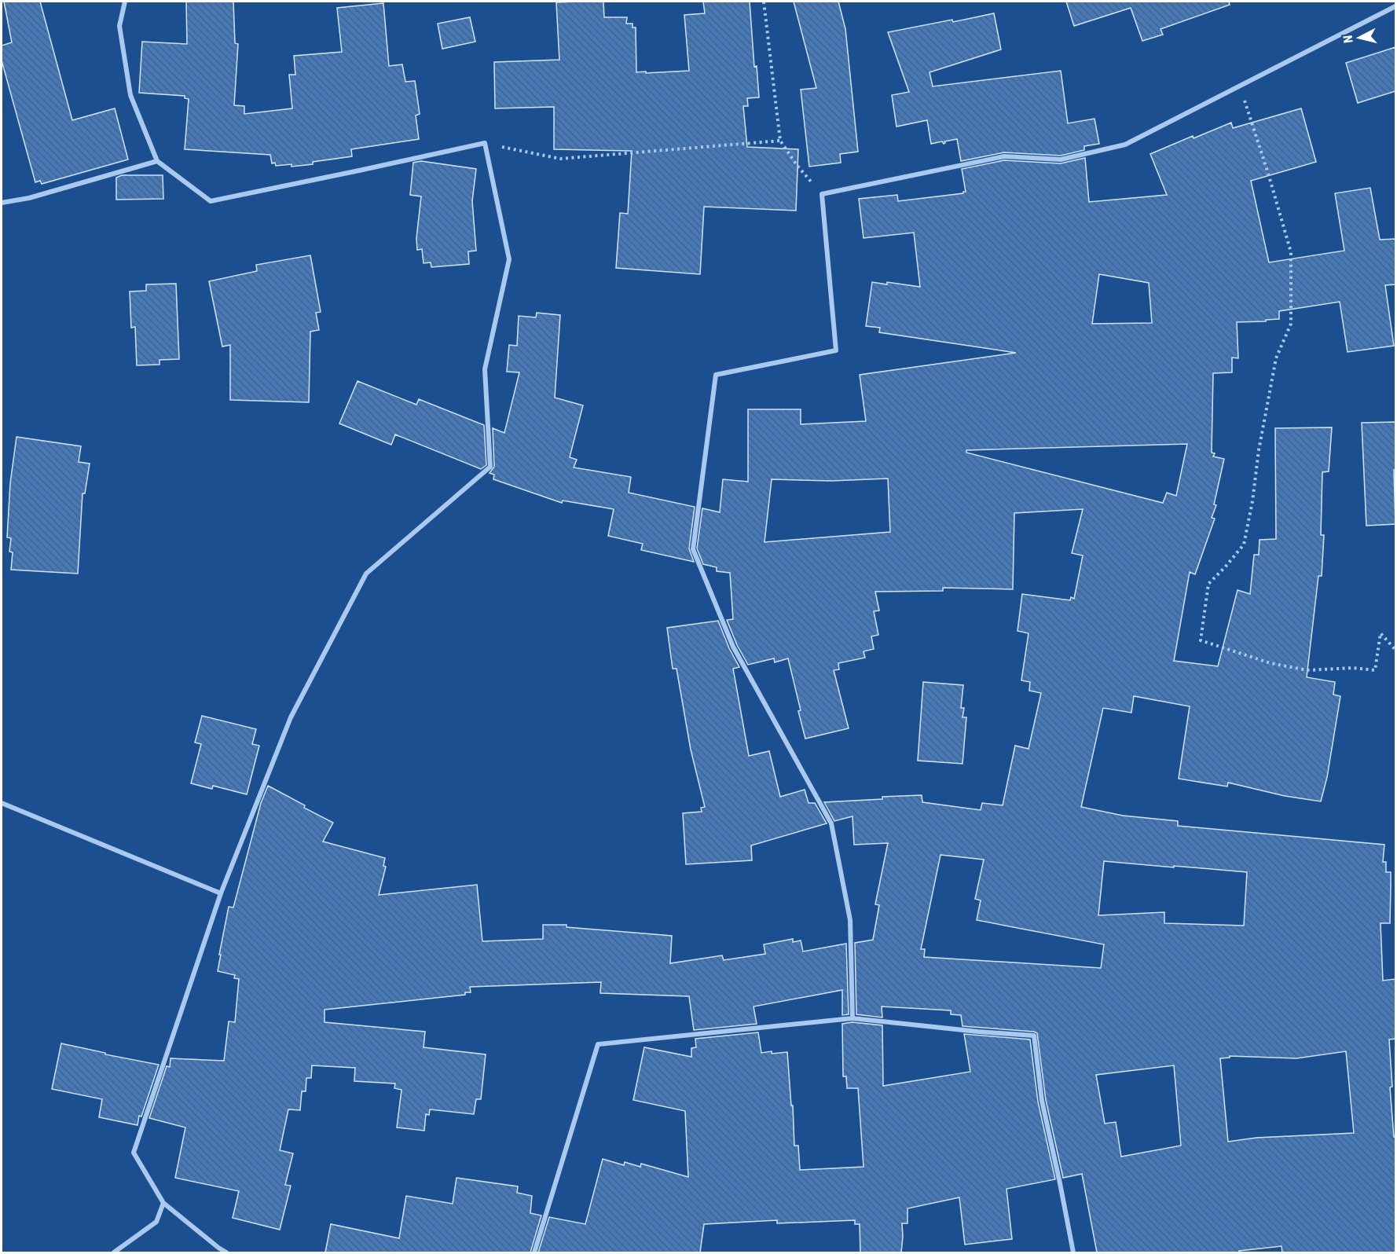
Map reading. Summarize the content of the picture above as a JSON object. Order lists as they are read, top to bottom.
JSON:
{
  "north": "left"
}
